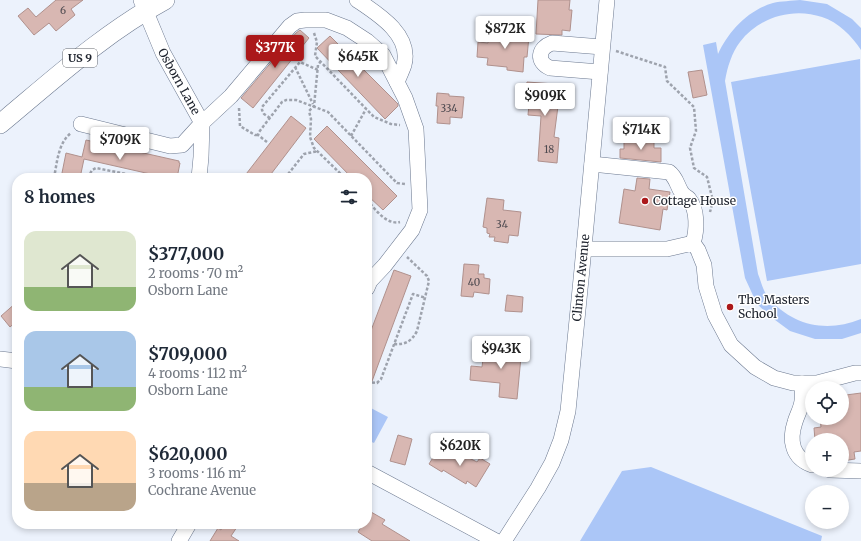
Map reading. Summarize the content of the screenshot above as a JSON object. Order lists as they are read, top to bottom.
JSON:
{
  "streets": {
    "main road": ["US 9"],
    "street": ["Osborn Lane", "Clinton Avenue"]
  },
  "crossings": [
    ["US 9", "Osborn Lane"]
  ],
  "places": ["Cottage House", "The Masters School"],
  "house_numbers": [
    "6",
    "334",
    "18",
    "34",
    "40"
  ],
  "page": {
    "price": [
      "$872K",
      "$377K",
      "$645K",
      "$909K",
      "$714K",
      "$709K",
      "$943K",
      "$620K"
    ],
    "heading": "8 homes",
    "list": [
      {
        "name": "$377,000",
        "note": "2 rooms · 70 m² · Osborn Lane"
      },
      {
        "name": "$709,000",
        "note": "4 rooms · 112 m² · Osborn Lane"
      },
      {
        "name": "$620,000",
        "note": "3 rooms · 116 m² · Cochrane Avenue"
      }
    ],
    "map_buttons": ["+", "−"]
  }
}
